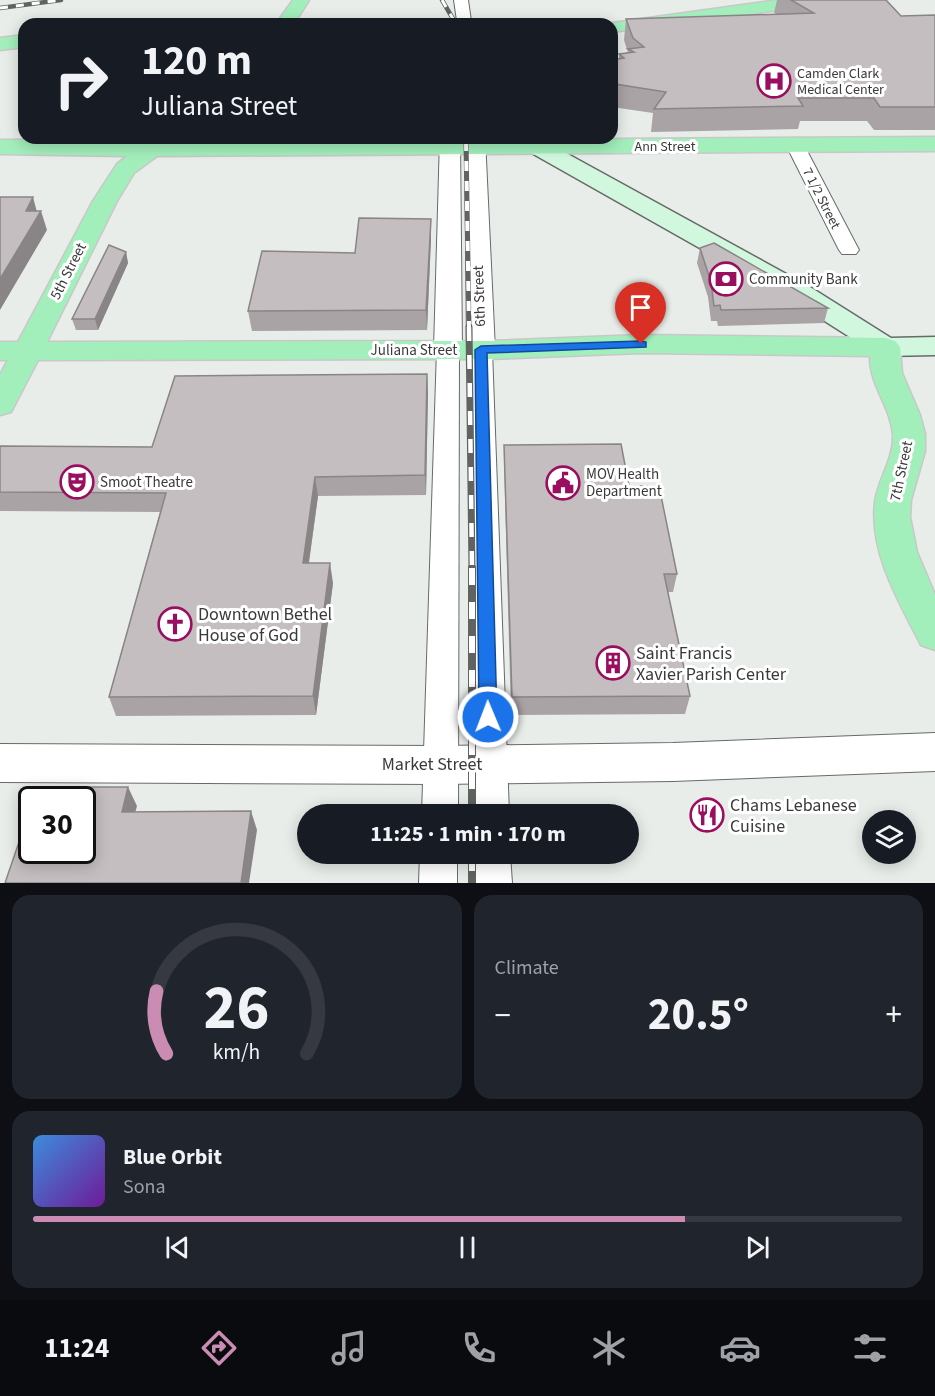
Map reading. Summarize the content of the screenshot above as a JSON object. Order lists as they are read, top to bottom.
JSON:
{
  "streets": {
    "main road": [
      "Ann Street",
      "5th Street",
      "Juliana Street",
      "7th Street"
    ],
    "street": ["7 1/2 Street", "6th Street", "Market Street"]
  },
  "crossings": [
    ["Ann Street", "7 1/2 Street"],
    ["Ann Street", "5th Street"],
    ["5th Street", "Juliana Street"],
    ["6th Street", "Juliana Street"],
    ["6th Street", "Market Street"],
    ["Juliana Street", "7th Street"]
  ],
  "places": {
    "hospital": ["Camden Clark Medical Center"],
    "bank": ["Community Bank"],
    "theatre": ["Smoot Theatre"],
    "public building": ["MOV Health Department"],
    "church": ["Downtown Bethel House of God"],
    "building": ["Saint Francis Xavier Parish Center"],
    "restaurant": ["Chams Lebanese Cuisine"]
  },
  "page": {
    "turn": ["120 m", "Juliana Street"],
    "limit": "30",
    "trip": "11:25 · 1 min · 170 m",
    "tile": "Climate",
    "heat": ["−", "20.5°", "+"],
    "song": ["Blue Orbit", "Sona"],
    "tabs": "11:24",
    "gauge": ["26", "km/h"]
  }
}
